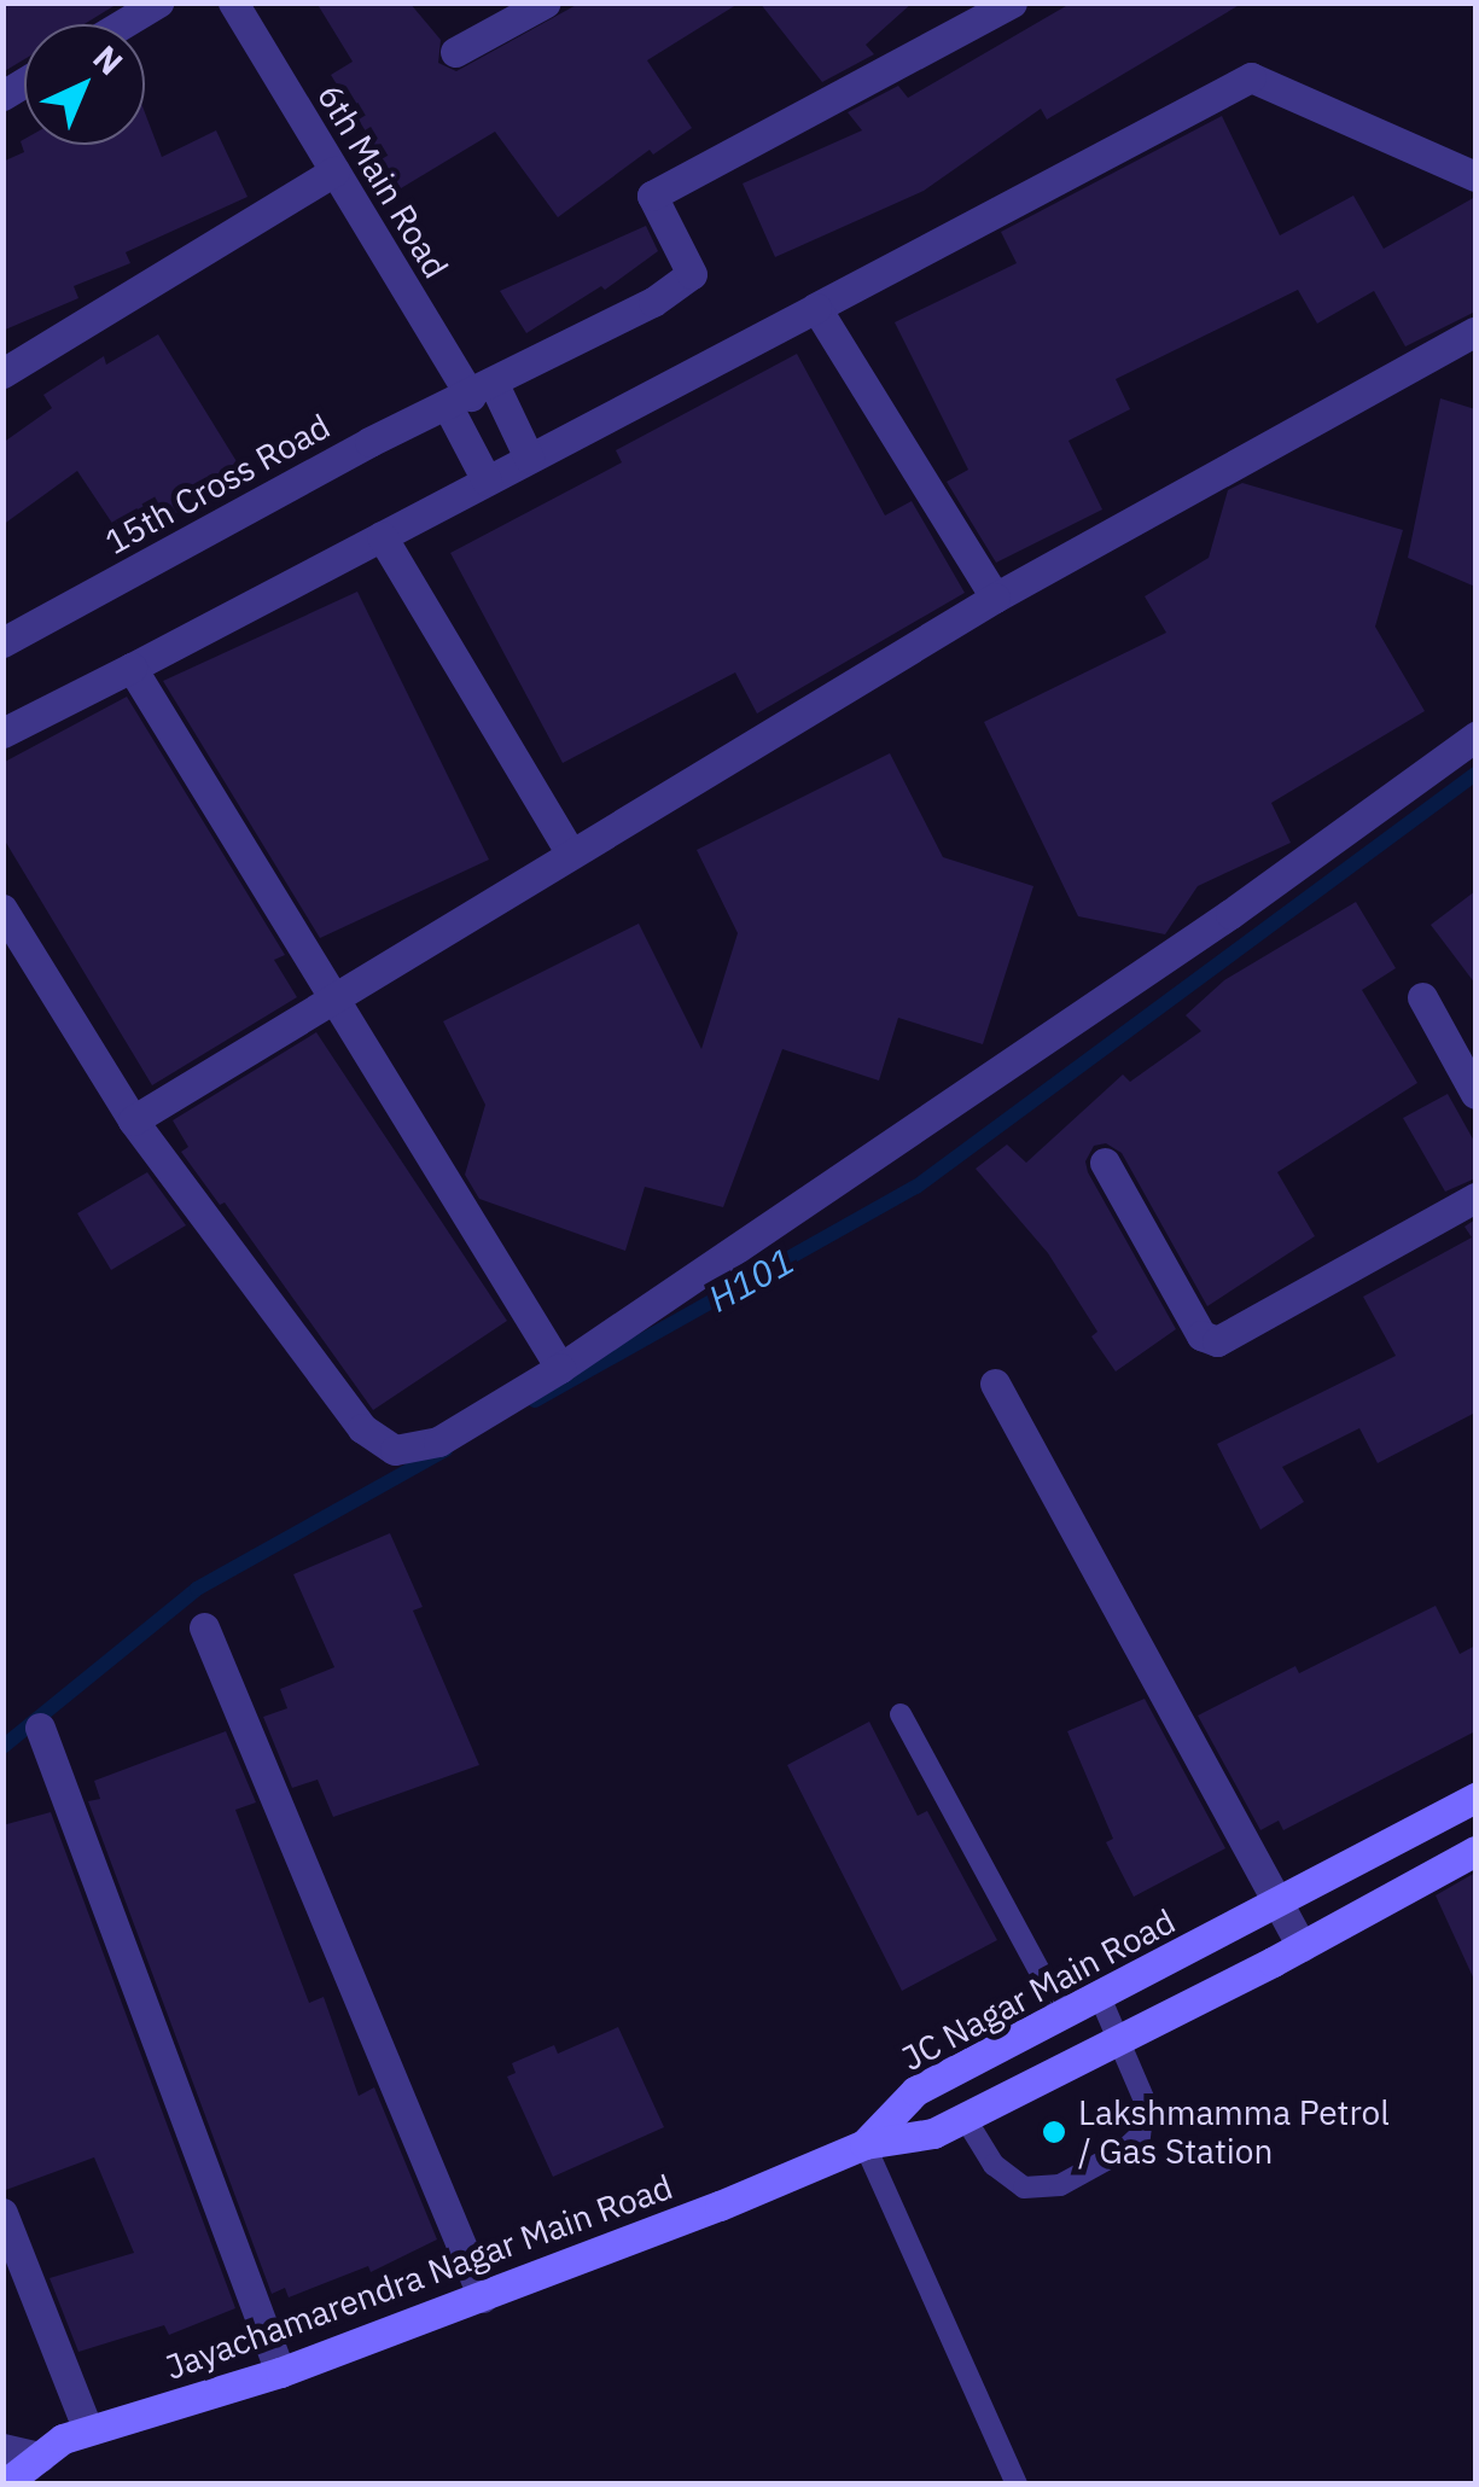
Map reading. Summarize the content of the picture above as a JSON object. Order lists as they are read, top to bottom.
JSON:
{
  "streets": {
    "main road": ["JC Nagar Main Road", "Jayachamarendra Nagar Main Road"],
    "street": ["6th Main Road", "15th Cross Road"]
  },
  "crossings": [
    ["6th Main Road", "15th Cross Road"],
    ["JC Nagar Main Road", "Jayachamarendra Nagar Main Road"]
  ],
  "water": ["H101"],
  "places": ["Lakshmamma Petrol / Gas Station"],
  "north": "top right"
}
